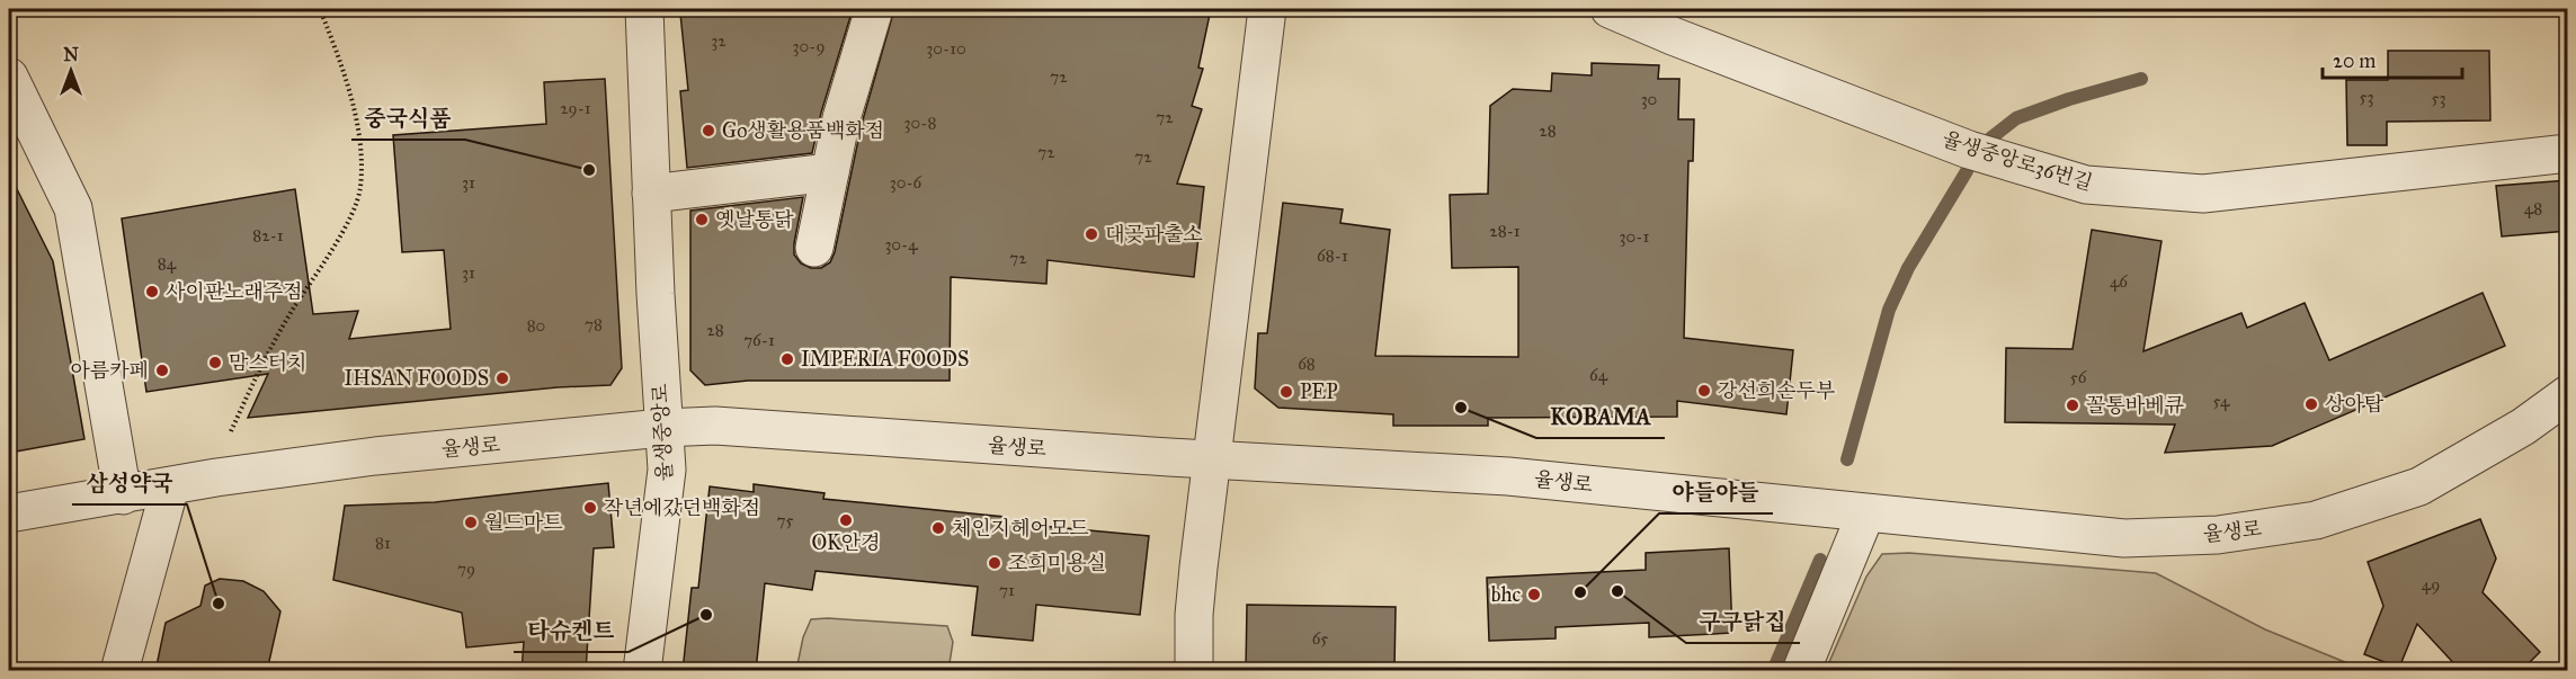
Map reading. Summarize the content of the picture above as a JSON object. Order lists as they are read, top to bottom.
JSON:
{
  "streets": {
    "street": ["율생중앙로36번길", "율생중앙로", "율생로"]
  },
  "crossings": [
    ["율생중앙로", "율생로"]
  ],
  "places": [
    "Go생활용품백화점",
    "중국식품",
    "옛날통닭",
    "대곶파출소",
    "사이판노래주점",
    "IMPERIA FOODS",
    "맘스터치",
    "아름카페",
    "IHSAN FOODS",
    "강선희손두부",
    "PEP",
    "상아탑",
    "꼴통바베큐",
    "KOBAMA",
    "작년에갔던백화점",
    "OK안경",
    "월드마트",
    "체인지헤어모드",
    "조희미용실",
    "구구닭집",
    "야들야들",
    "bhc",
    "삼성약국",
    "타슈켄트"
  ],
  "house_numbers": [
    "32",
    "30-9",
    "30-10",
    "72",
    "53",
    "53",
    "30",
    "29-1",
    "72",
    "30-8",
    "28",
    "72",
    "72",
    "31",
    "30-6",
    "48",
    "28-1",
    "82-1",
    "30-1",
    "30-4",
    "68-1",
    "72",
    "84",
    "31",
    "46",
    "78",
    "80",
    "28",
    "76-1",
    "68",
    "64",
    "56",
    "54",
    "75",
    "81",
    "79",
    "49",
    "71",
    "65"
  ],
  "scale_bar": "20 m",
  "north": "top"
}
